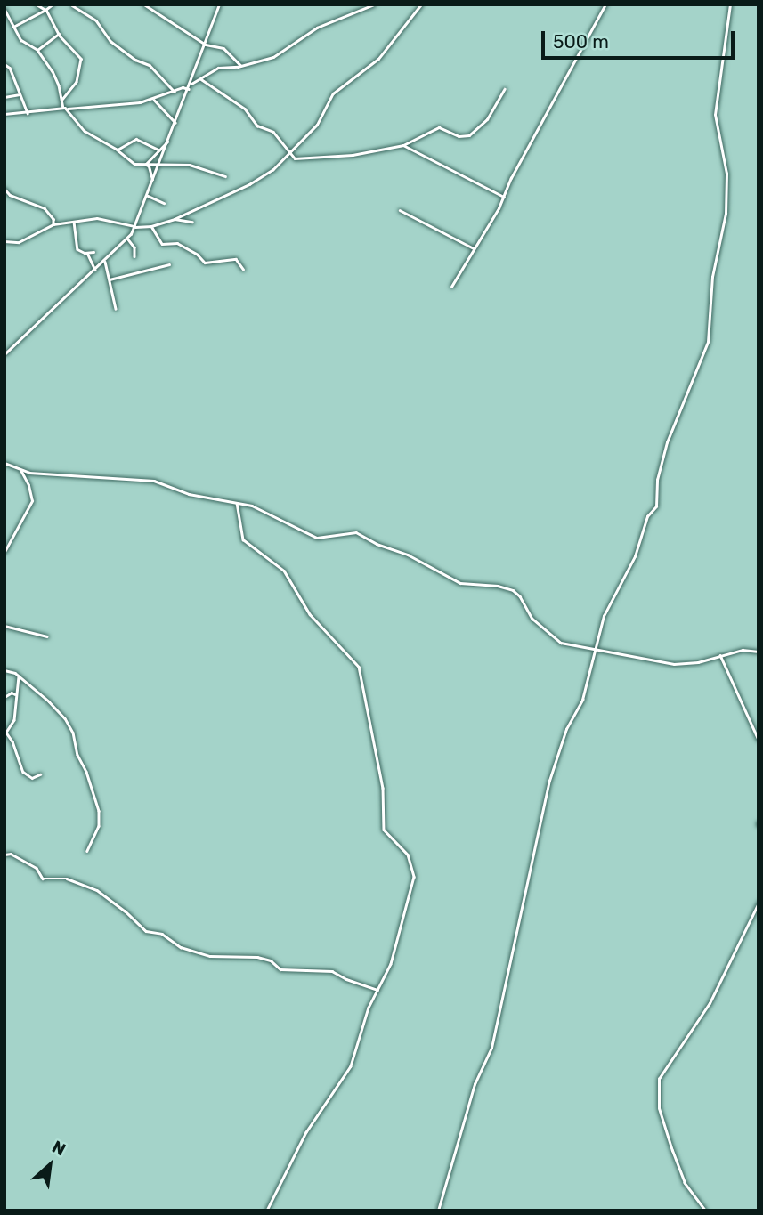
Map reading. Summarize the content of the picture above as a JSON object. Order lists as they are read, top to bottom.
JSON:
{
  "scale_bar": "500 m",
  "north": "top right"
}
